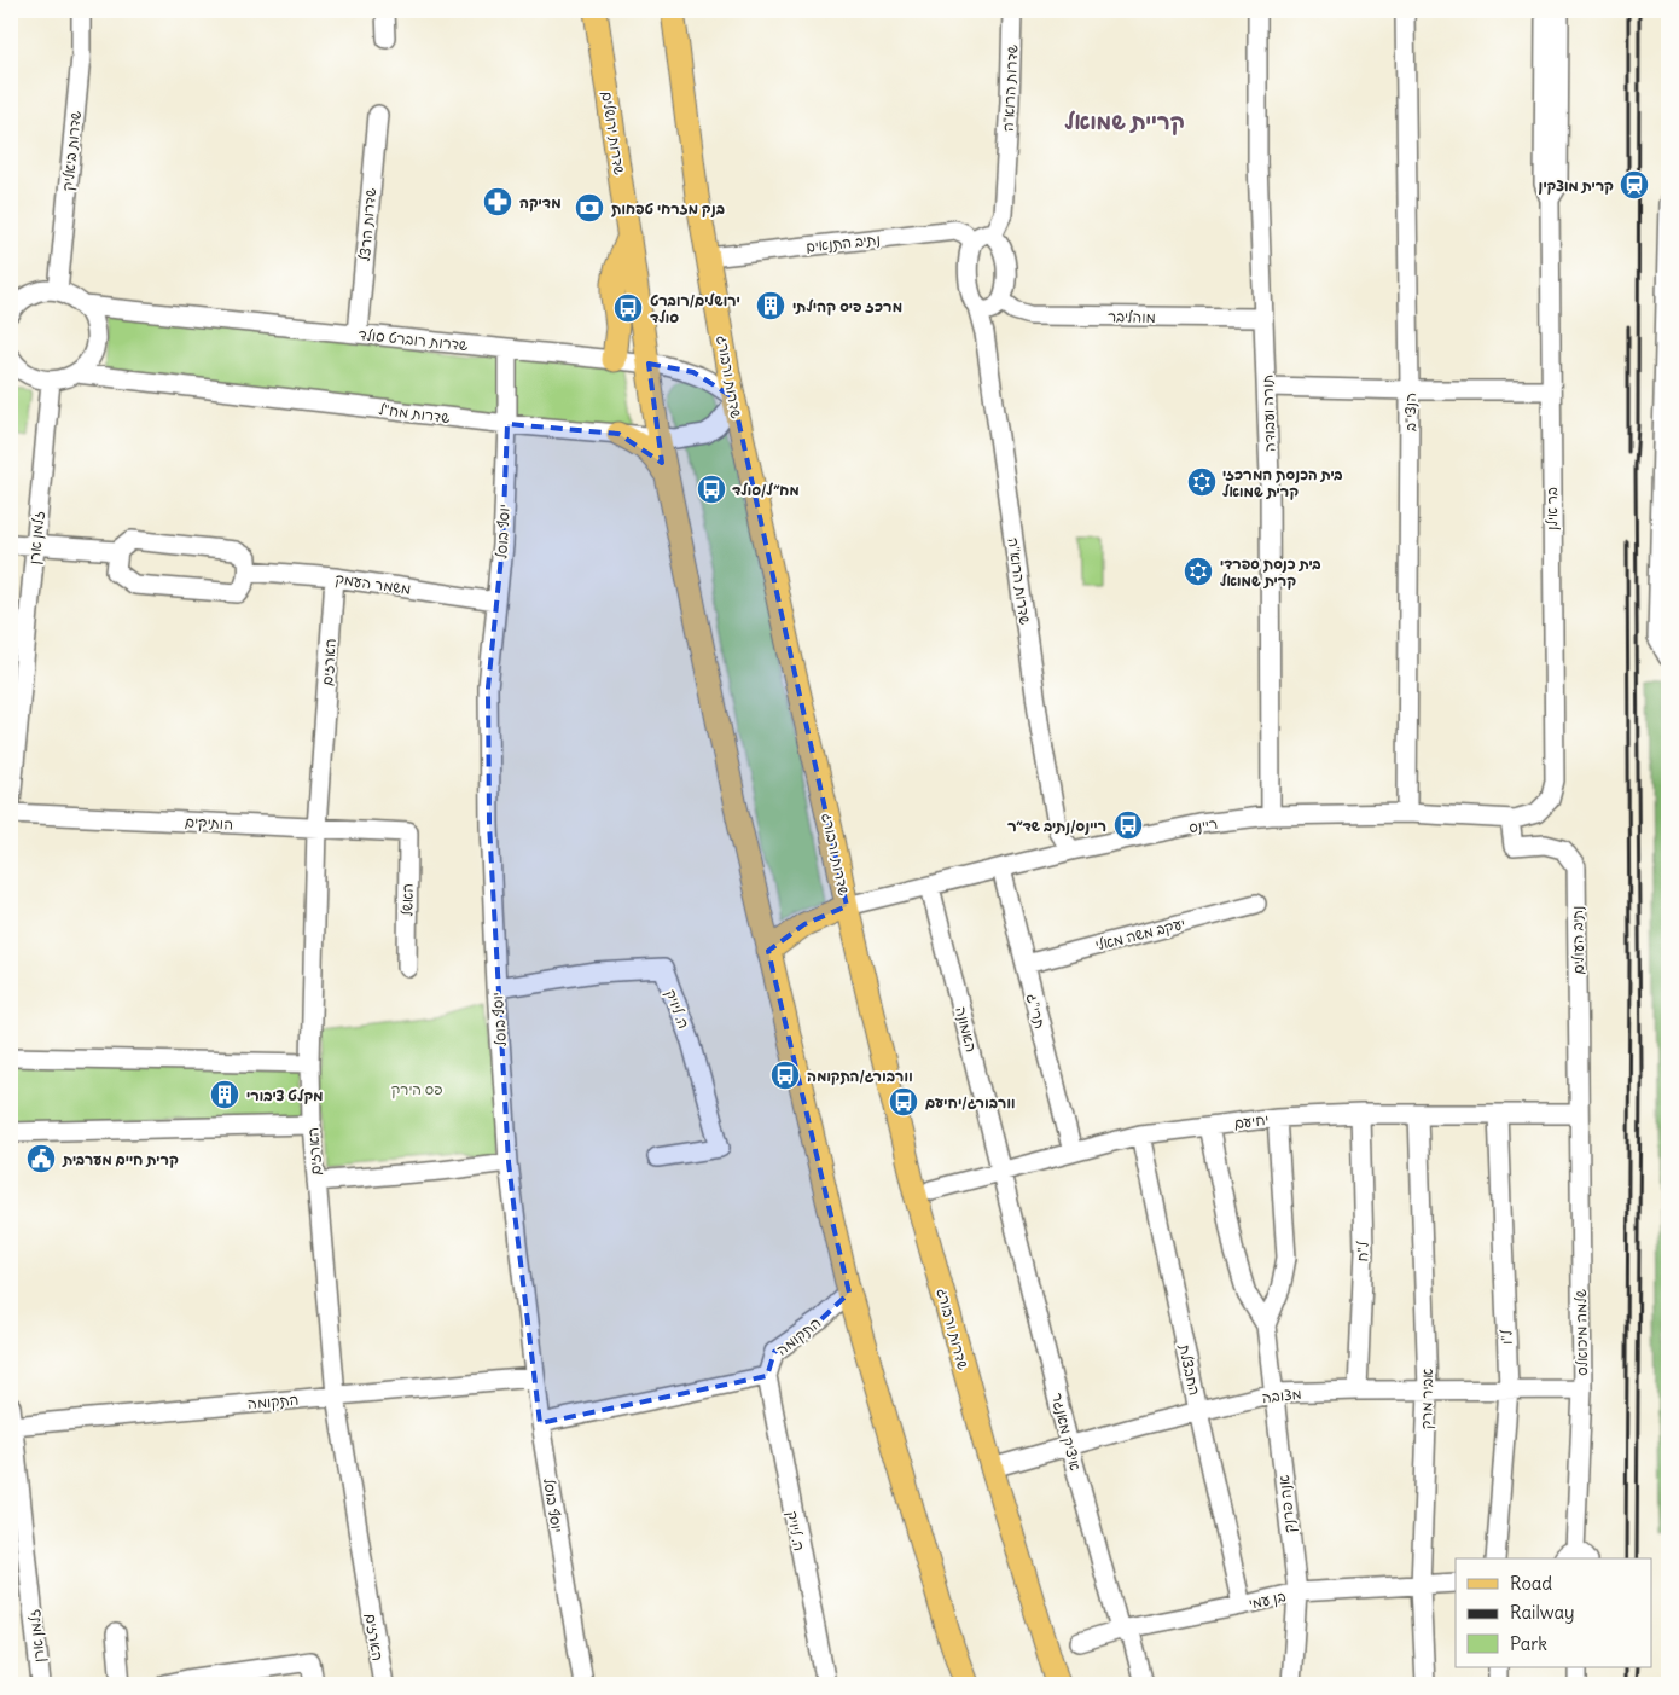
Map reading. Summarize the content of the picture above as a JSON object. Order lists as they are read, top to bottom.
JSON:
{
  "streets": {
    "main road": ["שדרות ירושלים", "שדרות ורבורג", "ריינס"],
    "street": [
      "שדרות הרוא\"ה",
      "שדרות ביאליק",
      "שדרות הרצל",
      "נתיב התנאים",
      "מוהליבר",
      "שדרות רוברט סולד",
      "הנצי\"ב",
      "שדרות מח\"ל",
      "תורה ועבודה",
      "בר אילן",
      "יוסף בוסל",
      "זלמן ארן",
      "משמר העמק",
      "הארזים",
      "הותיקים",
      "האשל",
      "יעקב משה מאלי",
      "נתיב העולים",
      "ה. ליויק",
      "תרי\"ג",
      "האמונה",
      "יחיעם",
      "ל\"ח",
      "שלמה מיכואלס",
      "התקומה",
      "ל\"ו",
      "החבצלת",
      "מצובה",
      "אביר מרק",
      "איציק מאנגר",
      "אנה פרנק",
      "בן עמי"
    ]
  },
  "crossings": [
    ["שדרות הרוא\"ה", "נתיב התנאים"],
    ["שדרות הרוא\"ה", "ריינס"],
    ["שדרות ירושלים", "שדרות רוברט סולד"],
    ["שדרות הרצל", "שדרות רוברט סולד"],
    ["נתיב התנאים", "שדרות ורבורג"],
    ["מוהליבר", "תורה ועבודה"],
    ["שדרות רוברט סולד", "שדרות ורבורג"],
    ["שדרות רוברט סולד", "שדרות מח\"ל"],
    ["שדרות רוברט סולד", "יוסף בוסל"],
    ["שדרות ורבורג", "שדרות מח\"ל"],
    ["שדרות ורבורג", "ריינס"],
    ["שדרות ורבורג", "מצובה"],
    ["הנצי\"ב", "ריינס"],
    ["שדרות מח\"ל", "יוסף בוסל"],
    ["תורה ועבודה", "ריינס"],
    ["בר אילן", "ריינס"],
    ["יוסף בוסל", "משמר העמק"],
    ["יוסף בוסל", "ה. ליויק"],
    ["יוסף בוסל", "התקומה"],
    ["זלמן ארן", "התקומה"],
    ["משמר העמק", "הארזים"],
    ["הארזים", "הותיקים"],
    ["הארזים", "התקומה"],
    ["הותיקים", "האשל"],
    ["ריינס", "נתיב העולים"],
    ["ריינס", "תרי\"ג"],
    ["ריינס", "האמונה"],
    ["יעקב משה מאלי", "תרי\"ג"],
    ["נתיב העולים", "יחיעם"],
    ["נתיב העולים", "שלמה מיכואלס"],
    ["ה. ליויק", "התקומה"],
    ["תרי\"ג", "יחיעם"],
    ["האמונה", "יחיעם"],
    ["האמונה", "איציק מאנגר"],
    ["יחיעם", "ל\"ח"],
    ["יחיעם", "שלמה מיכואלס"],
    ["יחיעם", "ל\"ו"],
    ["יחיעם", "החבצלת"],
    ["יחיעם", "אביר מרק"],
    ["יחיעם", "איציק מאנגר"],
    ["יחיעם", "אנה פרנק"],
    ["ל\"ח", "מצובה"],
    ["שלמה מיכואלס", "מצובה"],
    ["ל\"ו", "מצובה"],
    ["החבצלת", "מצובה"],
    ["החבצלת", "בן עמי"],
    ["מצובה", "אביר מרק"],
    ["מצובה", "איציק מאנגר"],
    ["מצובה", "אנה פרנק"],
    ["אביר מרק", "בן עמי"],
    ["איציק מאנגר", "בן עמי"],
    ["אנה פרנק", "בן עמי"]
  ],
  "districts": ["קריית שמואל"],
  "parks": ["פס הירק"],
  "places": {
    "station": ["קרית מוצקין"],
    "pharmacy": ["מדיקה"],
    "bank": ["בנק מזרחי טפחות"],
    "building": ["מרכז פיס קהילתי", "מקלט ציבורי"],
    "bus stop": [
      "ירושלים/רוברט סולד",
      "מח״ל/סולד",
      "ריינס/נתיב שד״ר",
      "וורבורג/התקומה",
      "וורבורג/יחיעם"
    ],
    "synagogue": ["בית הכנסת המרכזי קרית שמואל", "בית כנסת ספרדי קרית שמואל"],
    "public building": ["קרית חיים מערבית"]
  },
  "legend": ["Road", "Railway", "Park"]
}
